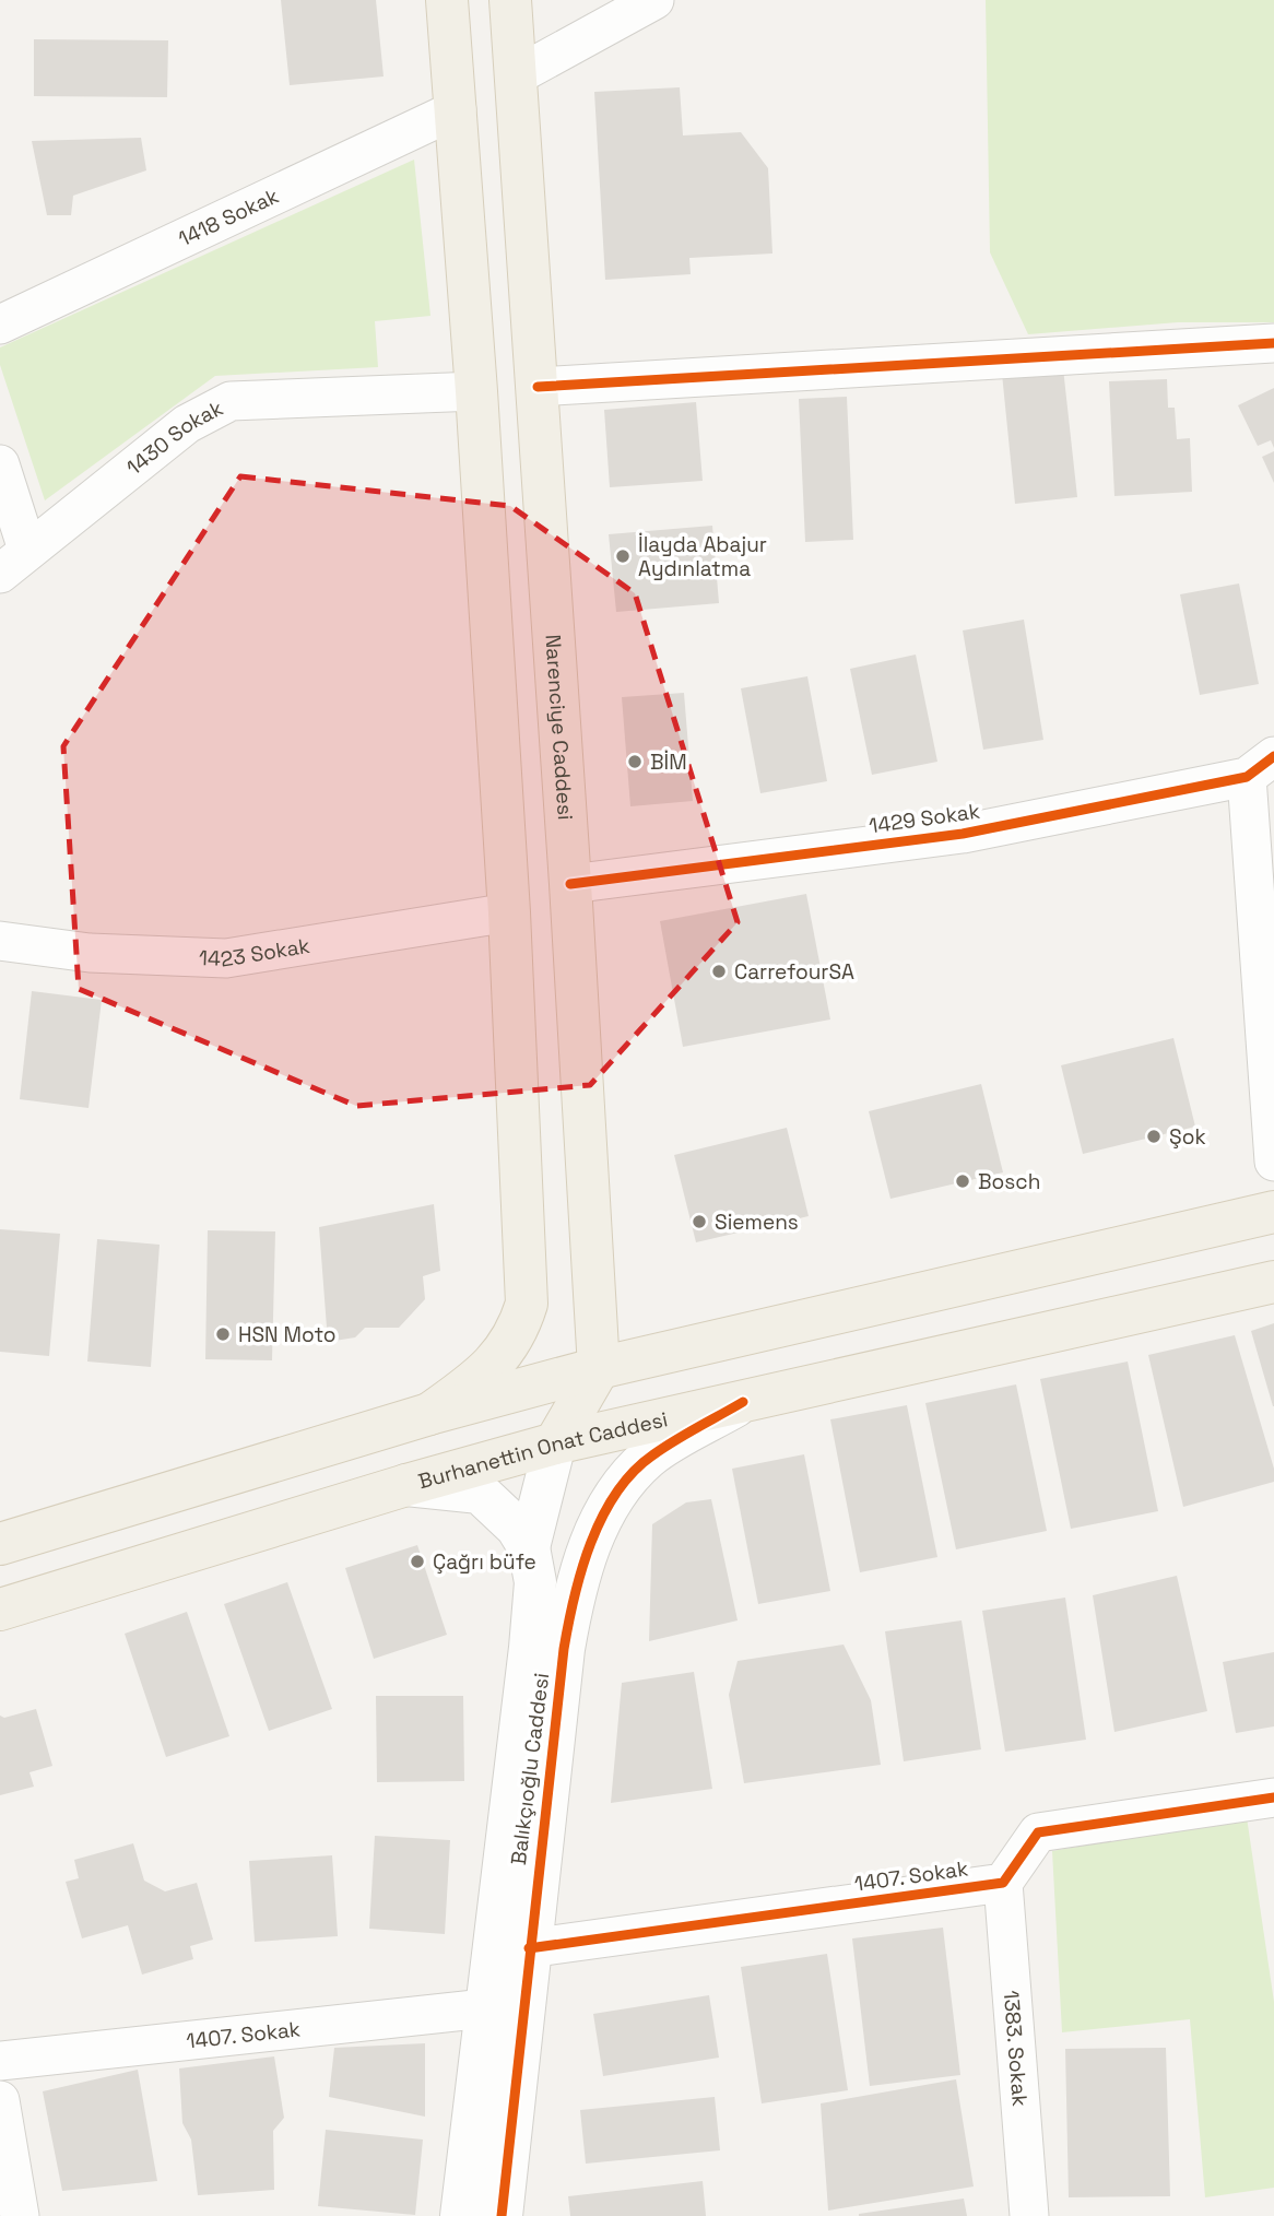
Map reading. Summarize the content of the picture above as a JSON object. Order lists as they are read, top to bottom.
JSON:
{
  "streets": {
    "main road": ["Narenciye Caddesi", "Burhanettin Onat Caddesi"],
    "street": [
      "1418 Sokak",
      "1430 Sokak",
      "1429 Sokak",
      "1423 Sokak",
      "Balıkçıoğlu Caddesi",
      "1407. Sokak",
      "1383. Sokak"
    ]
  },
  "crossings": [
    ["Narenciye Caddesi", "1429 Sokak"],
    ["Burhanettin Onat Caddesi", "Balıkçıoğlu Caddesi"],
    ["Balıkçıoğlu Caddesi", "1407. Sokak"],
    ["1407. Sokak", "1383. Sokak"]
  ],
  "places": [
    "İlayda Abajur Aydınlatma",
    "BİM",
    "CarrefourSA",
    "Şok",
    "Bosch",
    "Siemens",
    "HSN Moto",
    "Çağrı büfe"
  ]
}
